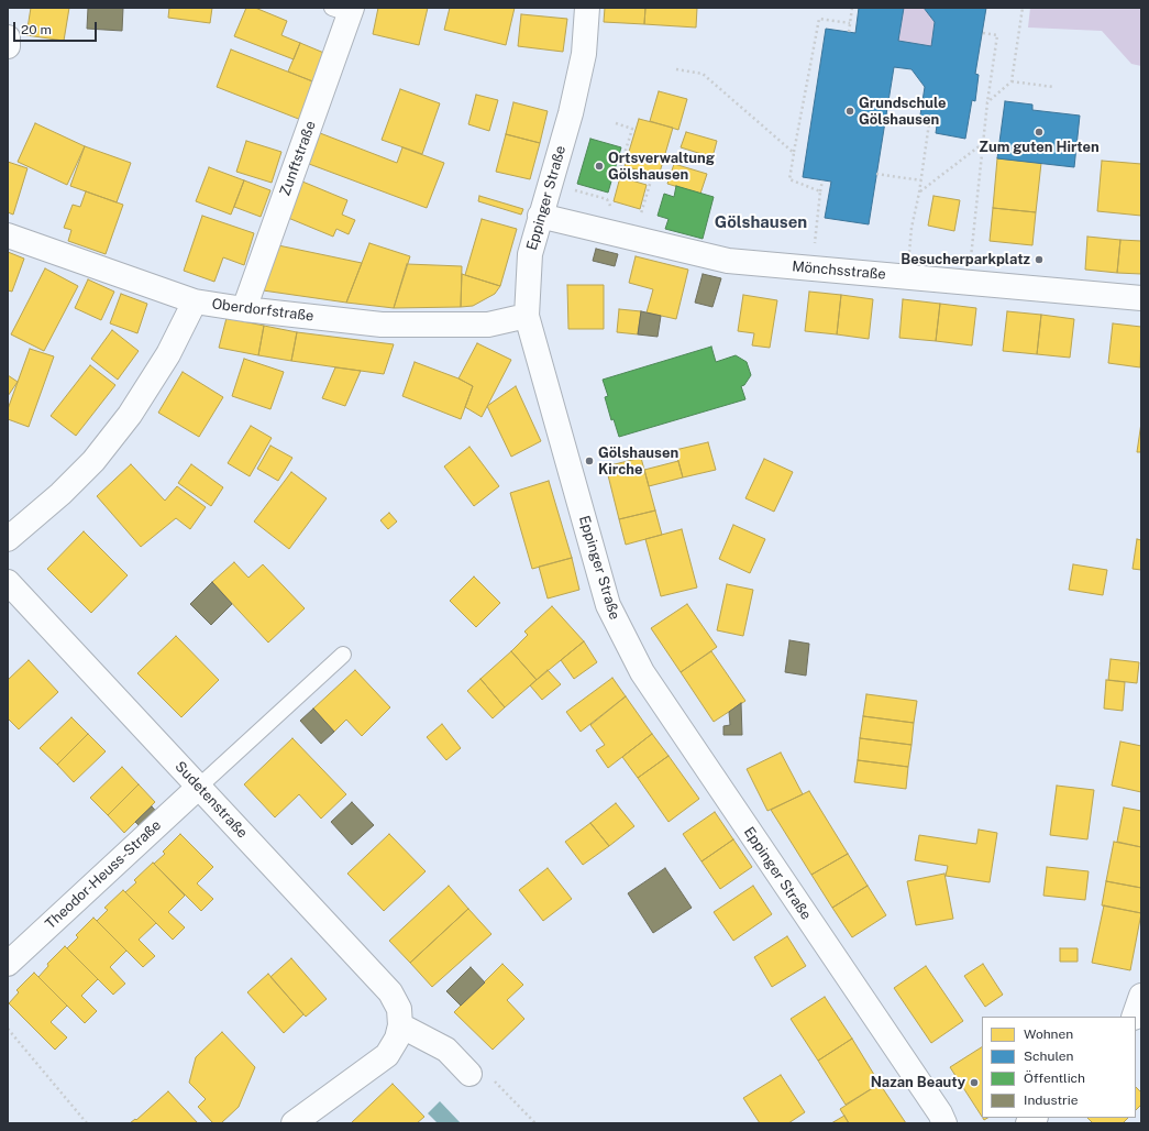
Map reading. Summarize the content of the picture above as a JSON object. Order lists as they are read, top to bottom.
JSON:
{
  "streets": {
    "street": [
      "Zunftstraße",
      "Eppinger Straße",
      "Mönchsstraße",
      "Oberdorfstraße",
      "Sudetenstraße",
      "Theodor-Heuss-Straße"
    ]
  },
  "crossings": [
    ["Zunftstraße", "Oberdorfstraße"],
    ["Eppinger Straße", "Mönchsstraße"],
    ["Eppinger Straße", "Oberdorfstraße"],
    ["Sudetenstraße", "Theodor-Heuss-Straße"]
  ],
  "districts": ["Gölshausen"],
  "places": [
    "Grundschule Gölshausen",
    "Zum guten Hirten",
    "Ortsverwaltung Gölshausen",
    "Besucherparkplatz",
    "Gölshausen Kirche",
    "Nazan Beauty"
  ],
  "legend": [
    "Wohnen",
    "Schulen",
    "Öffentlich",
    "Industrie"
  ],
  "scale_bar": "20 m"
}
